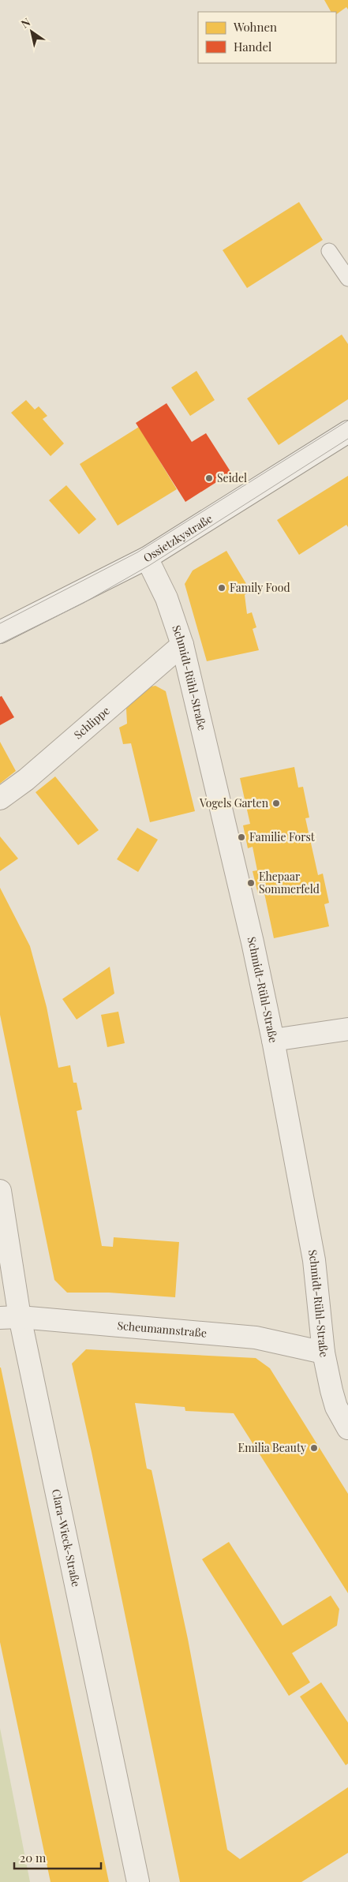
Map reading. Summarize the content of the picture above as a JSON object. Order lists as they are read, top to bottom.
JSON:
{
  "streets": {
    "street": [
      "Ossietzkystraße",
      "Schmidt-Rühl-Straße",
      "Schlippe",
      "Scheumannstraße",
      "Clara-Wieck-Straße"
    ]
  },
  "crossings": [
    ["Ossietzkystraße", "Schmidt-Rühl-Straße"],
    ["Schmidt-Rühl-Straße", "Schlippe"],
    ["Schmidt-Rühl-Straße", "Scheumannstraße"],
    ["Scheumannstraße", "Clara-Wieck-Straße"]
  ],
  "places": [
    "Seidel",
    "Family Food",
    "Vogels Garten",
    "Familie Forst",
    "Ehepaar Sommerfeld",
    "Emilia Beauty"
  ],
  "legend": ["Wohnen", "Handel"],
  "scale_bar": "20 m",
  "north": "top left"
}
